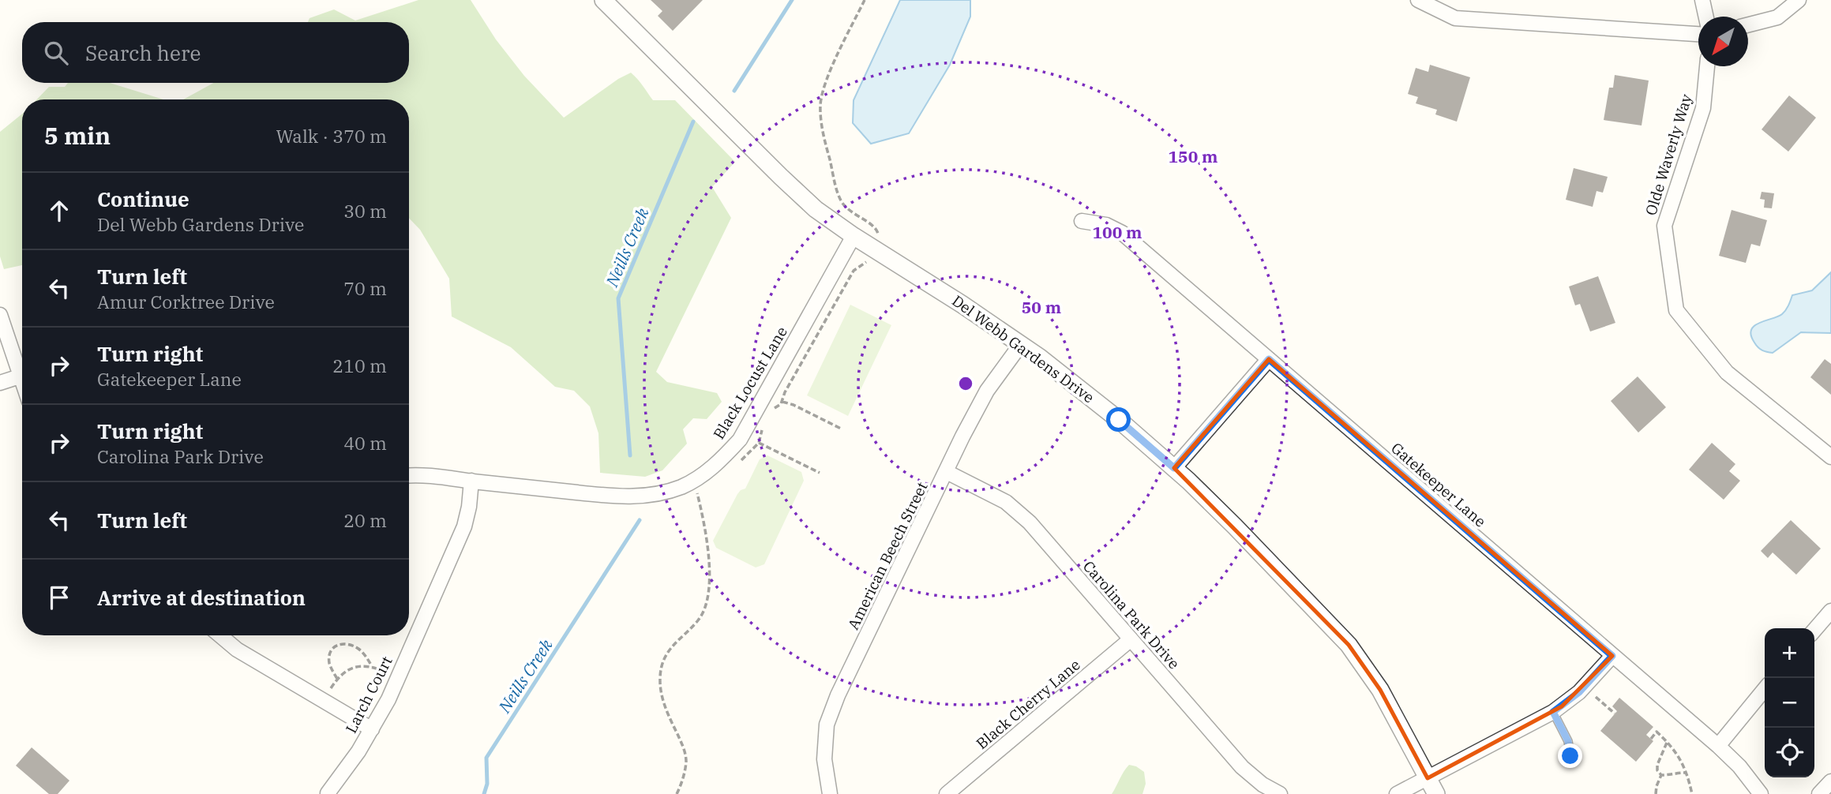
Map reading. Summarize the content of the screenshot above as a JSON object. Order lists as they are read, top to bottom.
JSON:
{
  "streets": {
    "street": [
      "Olde Waverly Way",
      "Del Webb Gardens Drive",
      "Black Locust Lane",
      "Gatekeeper Lane",
      "American Beech Street",
      "Carolina Park Drive",
      "Larch Court",
      "Black Cherry Lane"
    ]
  },
  "crossings": [
    ["Del Webb Gardens Drive", "Black Locust Lane"],
    ["Del Webb Gardens Drive", "American Beech Street"],
    ["Black Locust Lane", "Larch Court"],
    ["American Beech Street", "Carolina Park Drive"],
    ["Carolina Park Drive", "Black Cherry Lane"]
  ],
  "water": ["Neills Creek"],
  "north": "bottom left",
  "page": {
    "search": "Search here",
    "heading": ["5 min", "Walk · 370 m"],
    "list": [
      ["Continue", "Del Webb Gardens Drive", "30 m"],
      ["Turn left", "Amur Corktree Drive", "70 m"],
      ["Turn right", "Gatekeeper Lane", "210 m"],
      ["Turn right", "Carolina Park Drive", "40 m"],
      ["Turn left", "20 m"],
      "Arrive at destination"
    ],
    "map_buttons": ["+", "−"]
  },
  "rings": ["150 m", "100 m", "50 m"]
}
